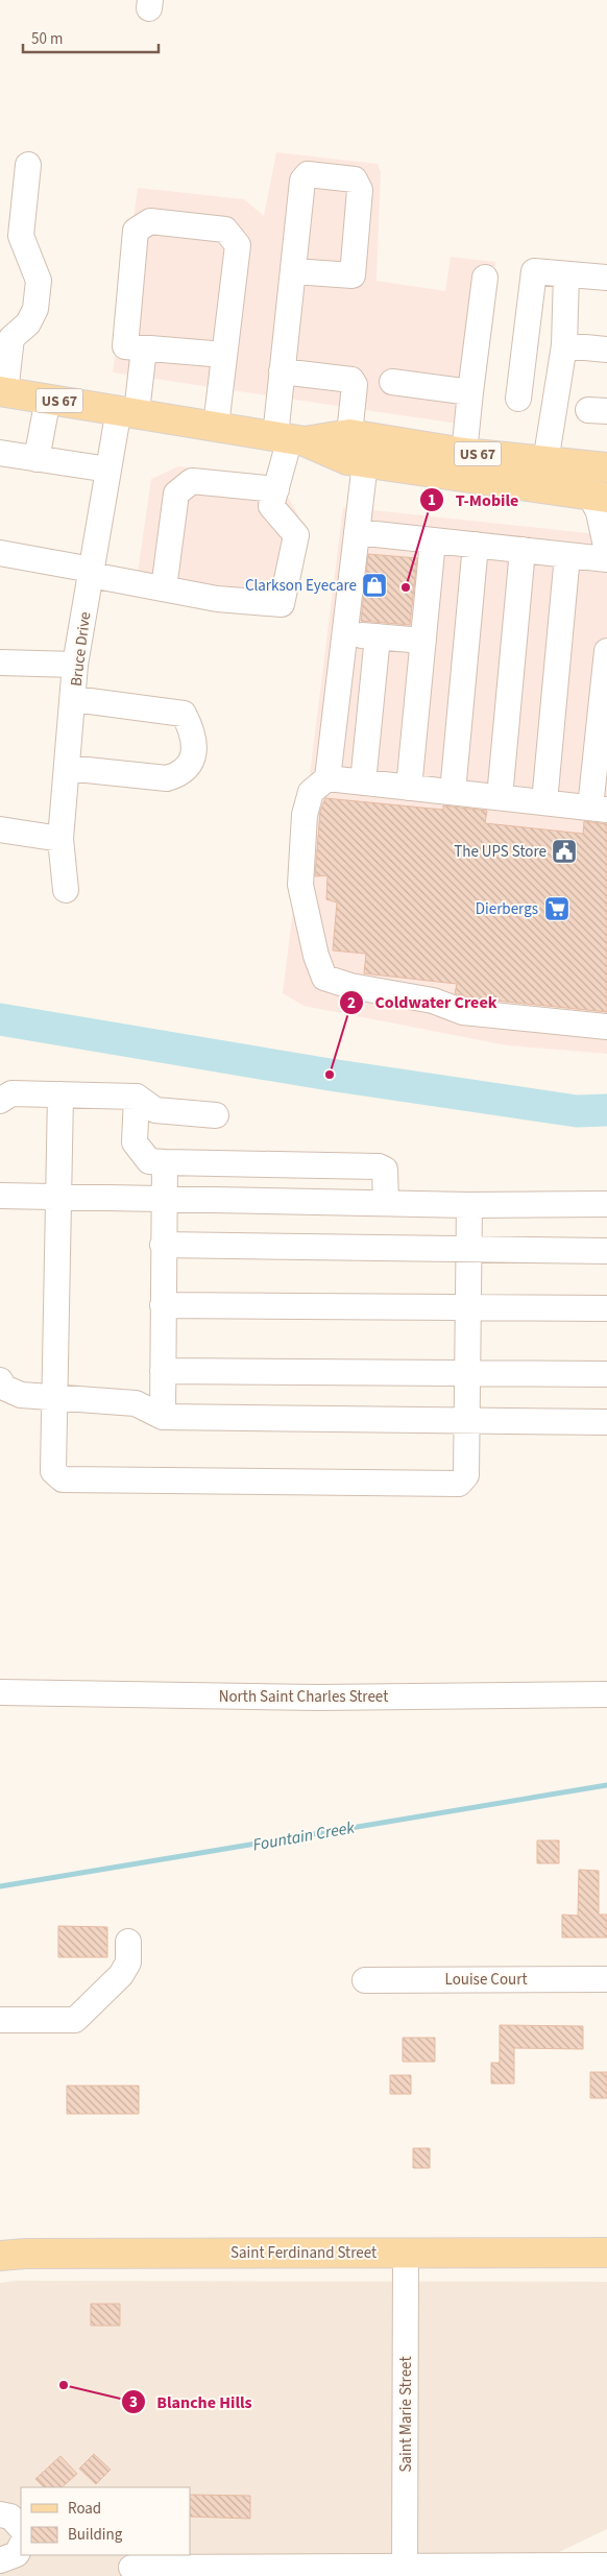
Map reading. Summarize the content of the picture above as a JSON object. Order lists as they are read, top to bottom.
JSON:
{
  "streets": {
    "main road": ["US 67", "Saint Ferdinand Street"],
    "street": [
      "Bruce Drive",
      "North Saint Charles Street",
      "Louise Court",
      "Saint Marie Street"
    ]
  },
  "crossings": [
    ["US 67", "Bruce Drive"],
    ["Saint Ferdinand Street", "Saint Marie Street"]
  ],
  "water": ["Fountain Creek"],
  "places": {
    "shop": ["Clarkson Eyecare"],
    "other": ["T-Mobile", "Coldwater Creek", "Blanche Hills"],
    "public building": ["The UPS Store"],
    "supermarket": ["Dierbergs"]
  },
  "legend": ["Road", "Building"],
  "scale_bar": "50 m"
}
